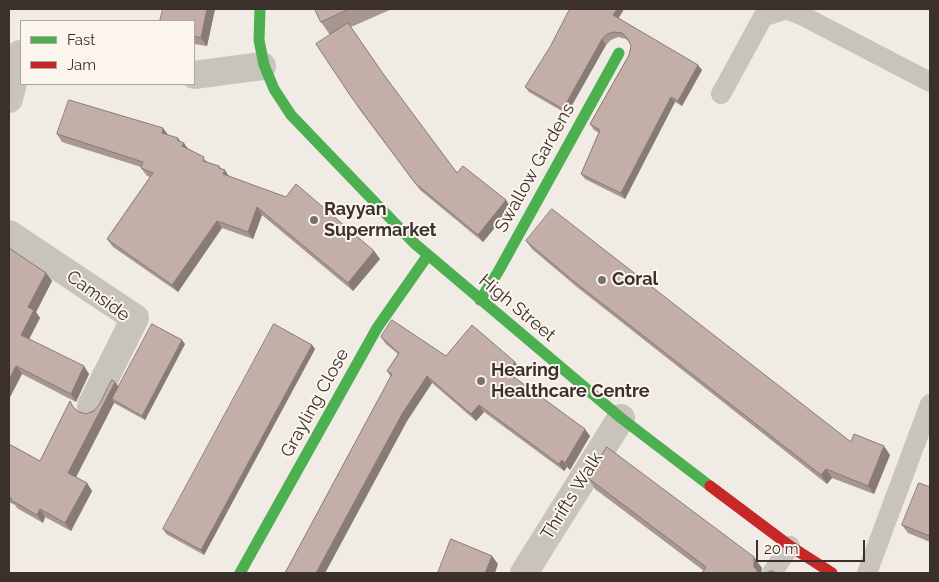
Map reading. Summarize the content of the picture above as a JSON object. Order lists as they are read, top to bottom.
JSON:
{
  "streets": {
    "street": [
      "Swallow Gardens",
      "Camside",
      "High Street",
      "Grayling Close",
      "Thrifts Walk"
    ]
  },
  "crossings": [
    ["Swallow Gardens", "High Street"],
    ["High Street", "Grayling Close"],
    ["High Street", "Thrifts Walk"]
  ],
  "places": ["Rayyan Supermarket", "Coral", "Hearing Healthcare Centre"],
  "legend": ["Fast", "Jam"],
  "scale_bar": "20 m"
}
